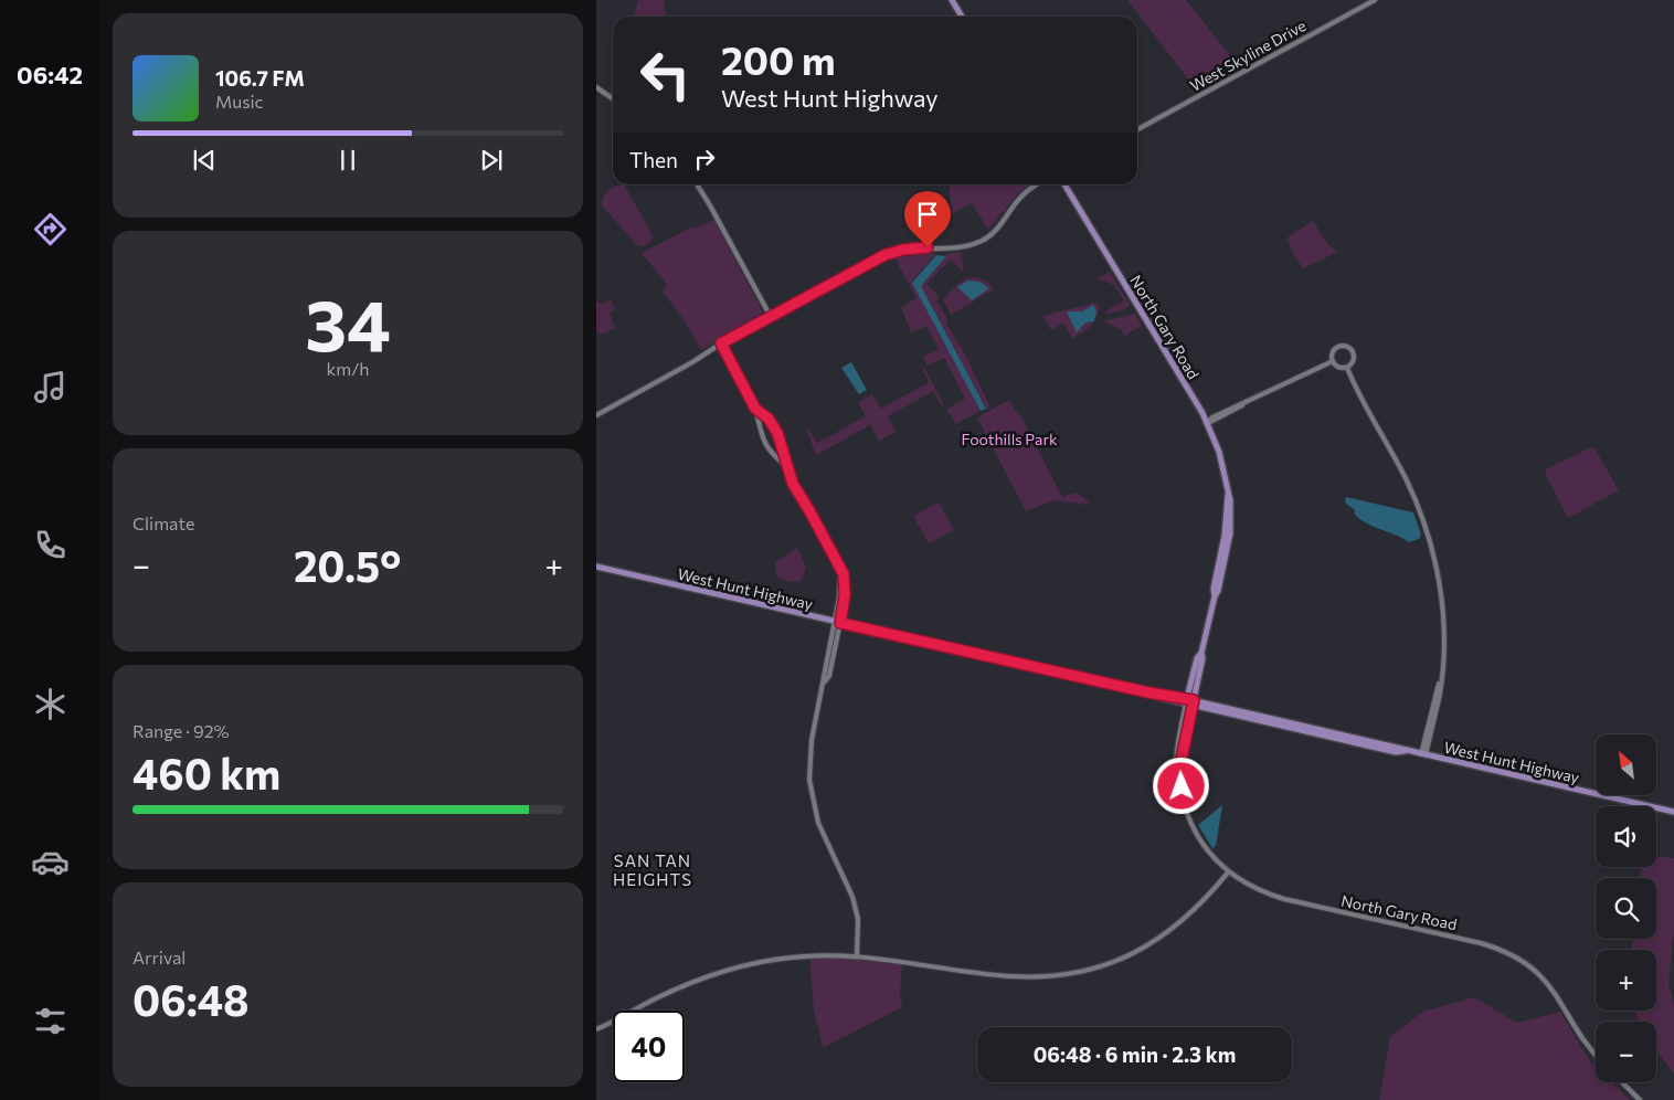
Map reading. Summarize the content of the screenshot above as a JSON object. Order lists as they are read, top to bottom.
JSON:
{
  "streets": {
    "main road": ["North Gary Road", "West Hunt Highway"],
    "street": ["West Skyline Drive"]
  },
  "crossings": [
    ["North Gary Road", "West Hunt Highway"]
  ],
  "districts": ["SAN TAN HEIGHTS"],
  "parks": ["Foothills Park"],
  "north": "top left",
  "page": {
    "tabs": "06:42",
    "turn": ["200 m", "West Hunt Highway"],
    "song": ["106.7 FM", "Music"],
    "then": "Then",
    "tile": [
      ["34", "km/h"],
      "Climate",
      ["Range · 92%", "460 km"],
      ["Arrival", "06:48"]
    ],
    "heat": ["−", "20.5°", "+"],
    "map_buttons": ["+", "−"],
    "limit": "40",
    "trip": "06:48 · 6 min · 2.3 km"
  }
}
